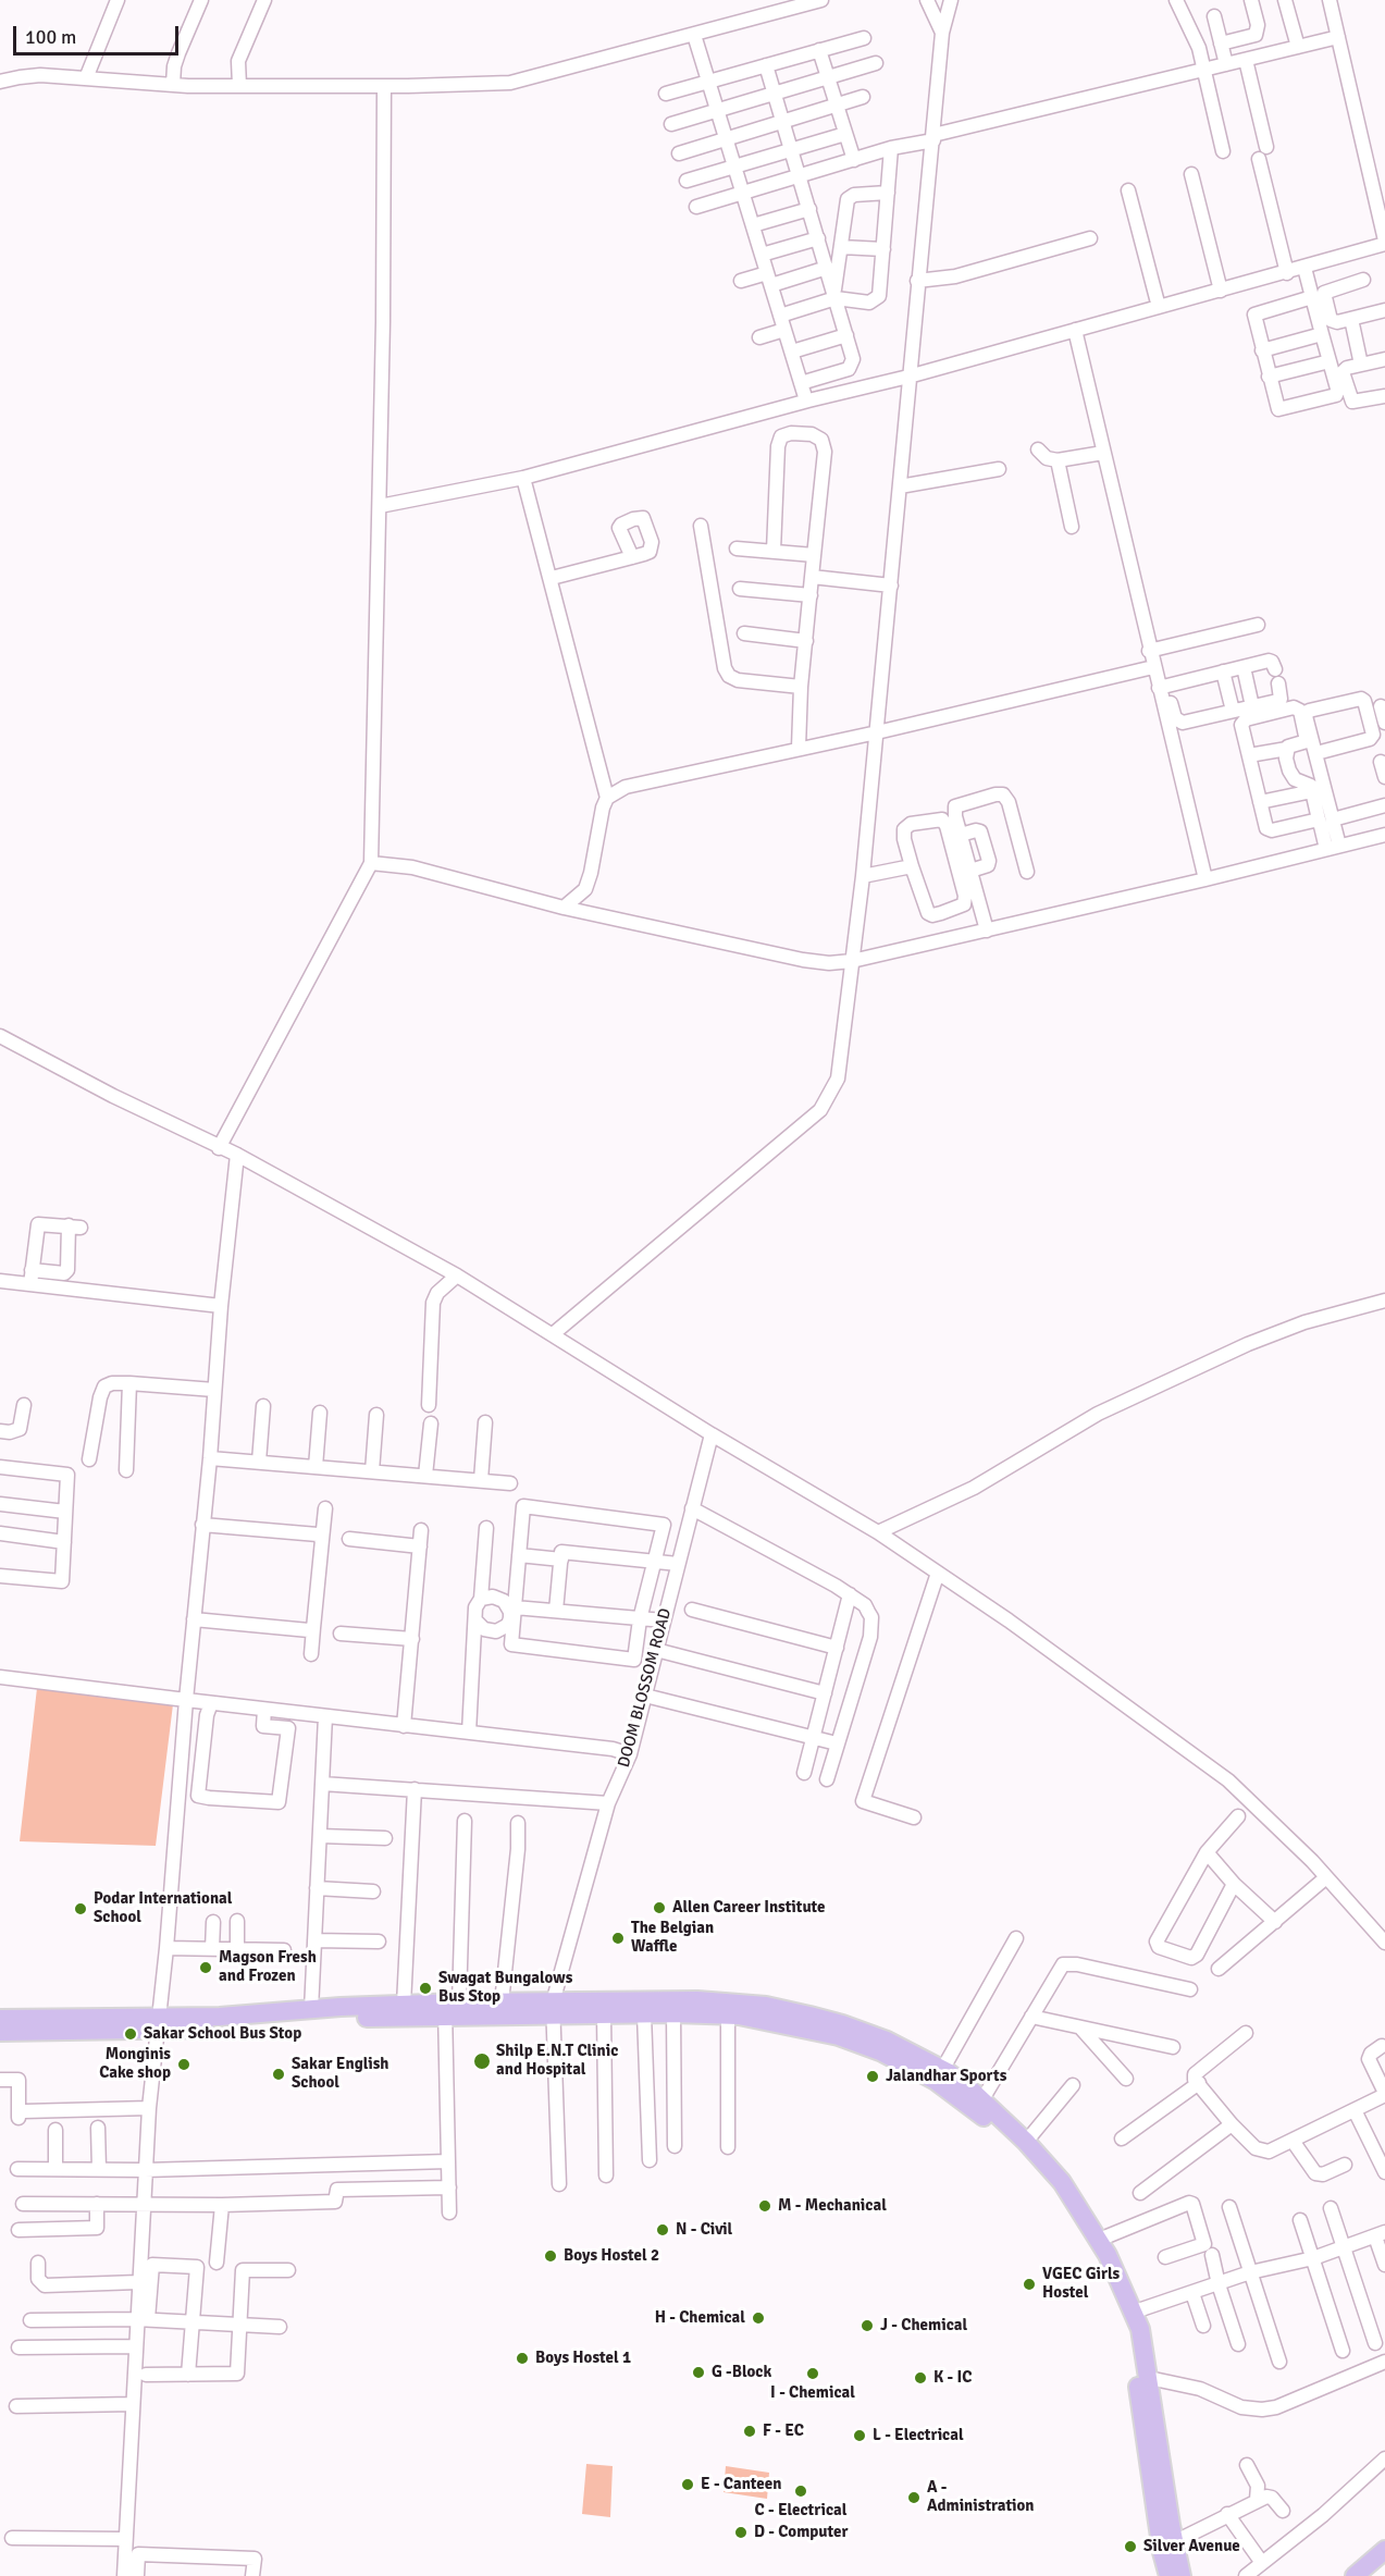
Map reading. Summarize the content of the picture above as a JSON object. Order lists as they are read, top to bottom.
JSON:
{
  "streets": {
    "street": ["DOOM BLOSSOM ROAD"]
  },
  "places": [
    "Allen Career Institute",
    "Podar International School",
    "The Belgian Waffle",
    "Magson Fresh and Frozen",
    "Swagat Bungalows Bus Stop",
    "Sakar School Bus Stop",
    "Shilp E.N.T Clinic and Hospital",
    "Monginis Cake shop",
    "Sakar English School",
    "Jalandhar Sports",
    "M - Mechanical",
    "N - Civil",
    "Boys Hostel 2",
    "VGEC Girls Hostel",
    "H - Chemical",
    "J - Chemical",
    "Boys Hostel 1",
    "G -Block",
    "I - Chemical",
    "K - IC",
    "F - EC",
    "L - Electrical",
    "E - Canteen",
    "C - Electrical",
    "A - Administration",
    "D - Computer",
    "Silver Avenue"
  ],
  "scale_bar": "100 m"
}
